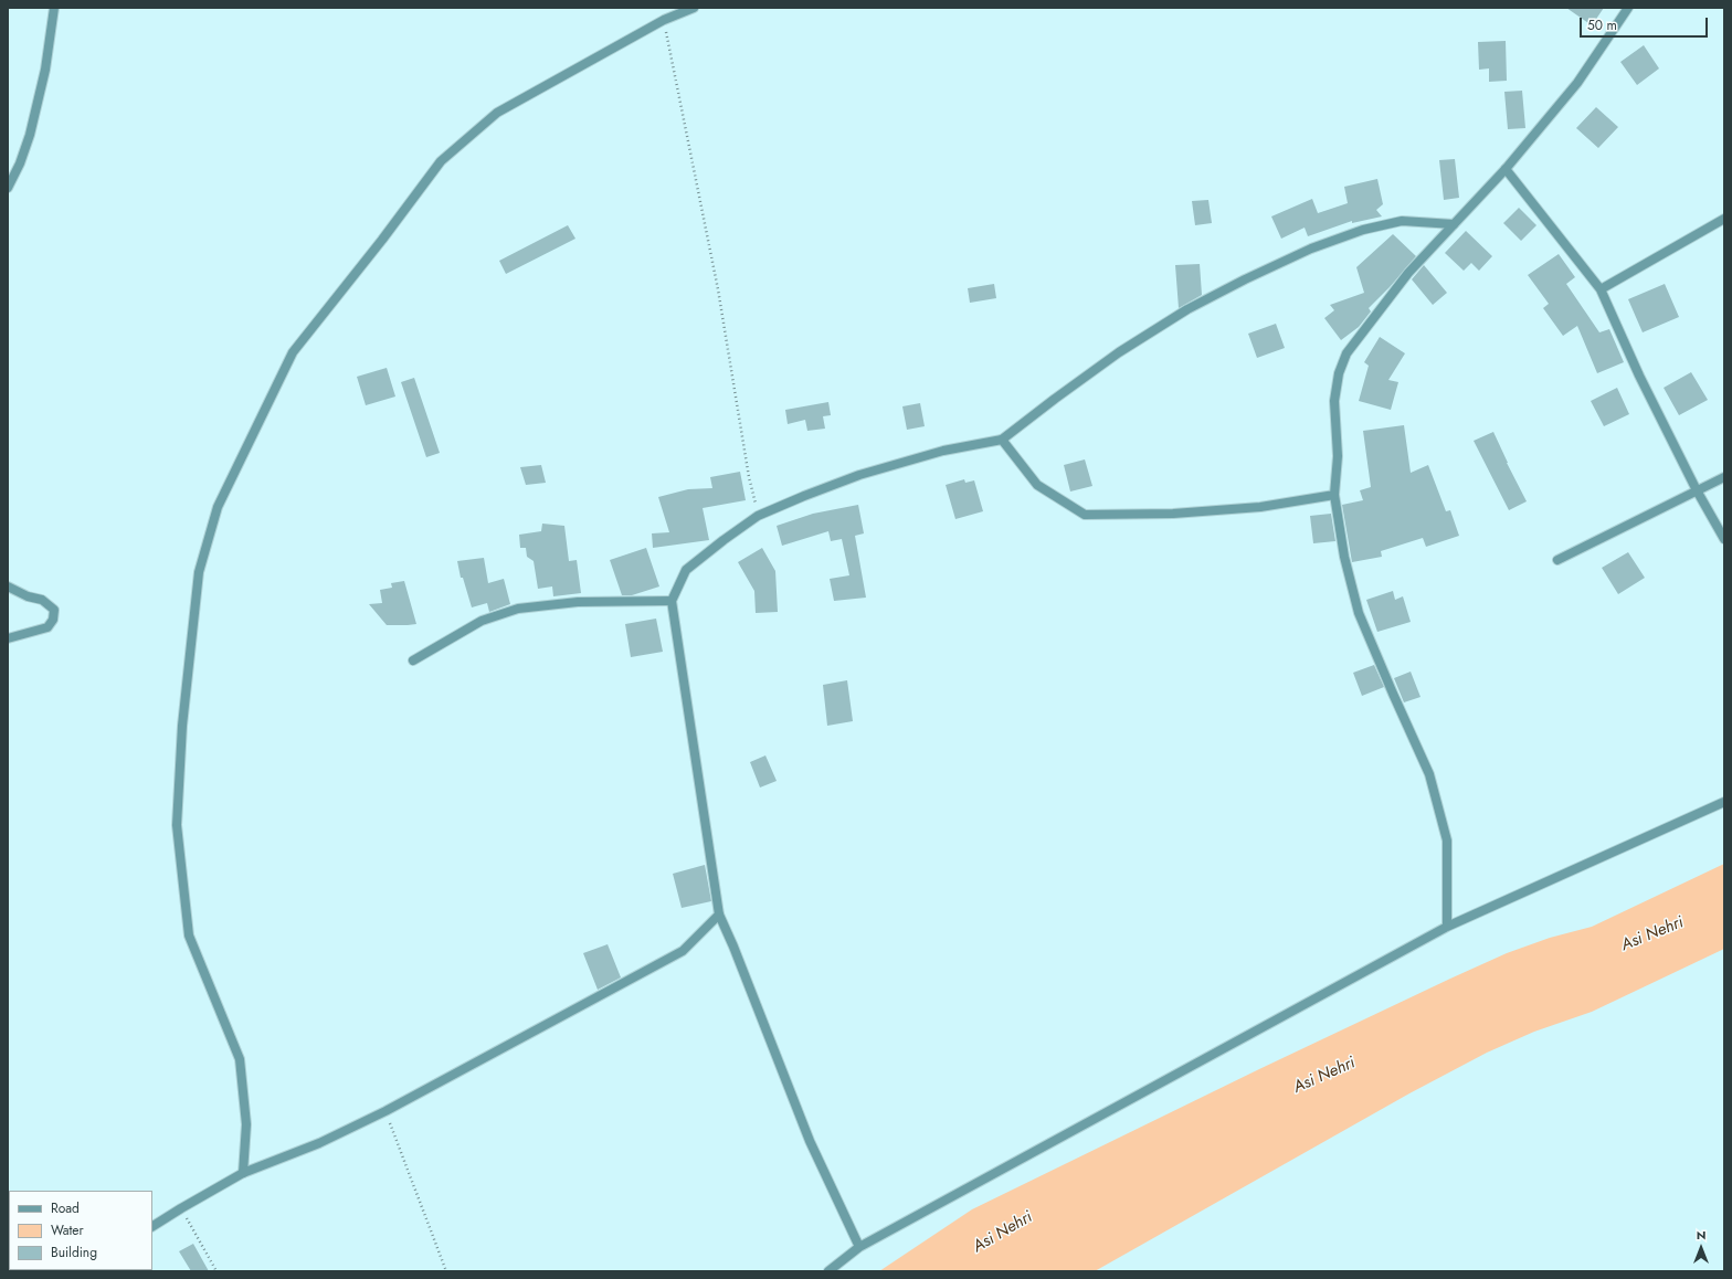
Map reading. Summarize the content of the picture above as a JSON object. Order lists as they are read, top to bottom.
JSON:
{
  "water": ["Asi Nehri"],
  "legend": ["Road", "Water", "Building"],
  "scale_bar": "50 m",
  "north": "top"
}
